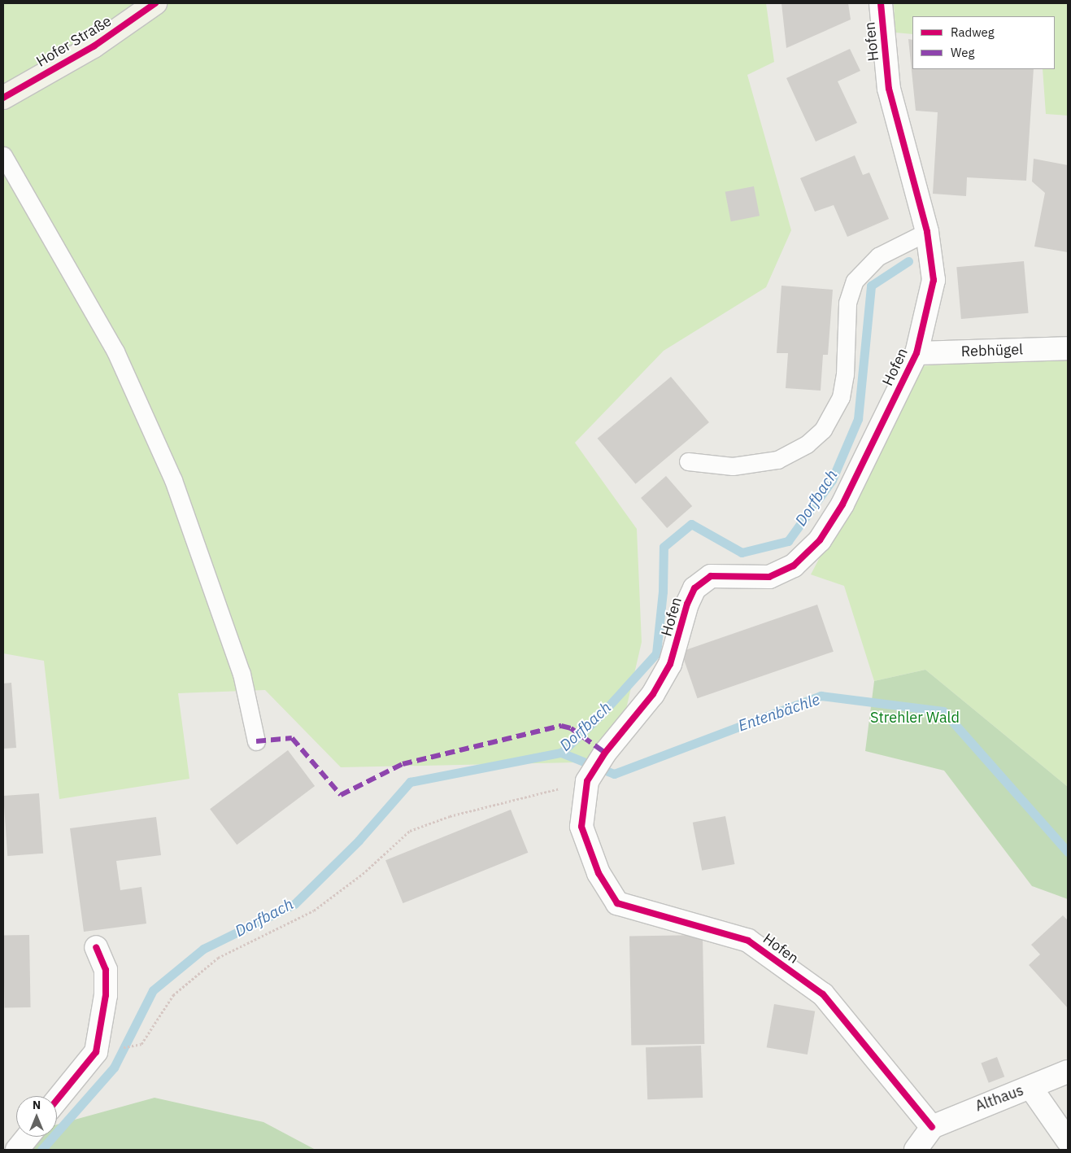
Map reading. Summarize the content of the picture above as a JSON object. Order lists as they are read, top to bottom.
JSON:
{
  "streets": {
    "street": [
      "Hofer Straße",
      "Hofen",
      "Rebhügel",
      "Althaus"
    ]
  },
  "crossings": [
    ["Hofen", "Rebhügel"],
    ["Hofen", "Althaus"]
  ],
  "water": ["Dorfbach", "Entenbächle"],
  "parks": ["Strehler Wald"],
  "legend": ["Radweg", "Weg"],
  "north": "top"
}
